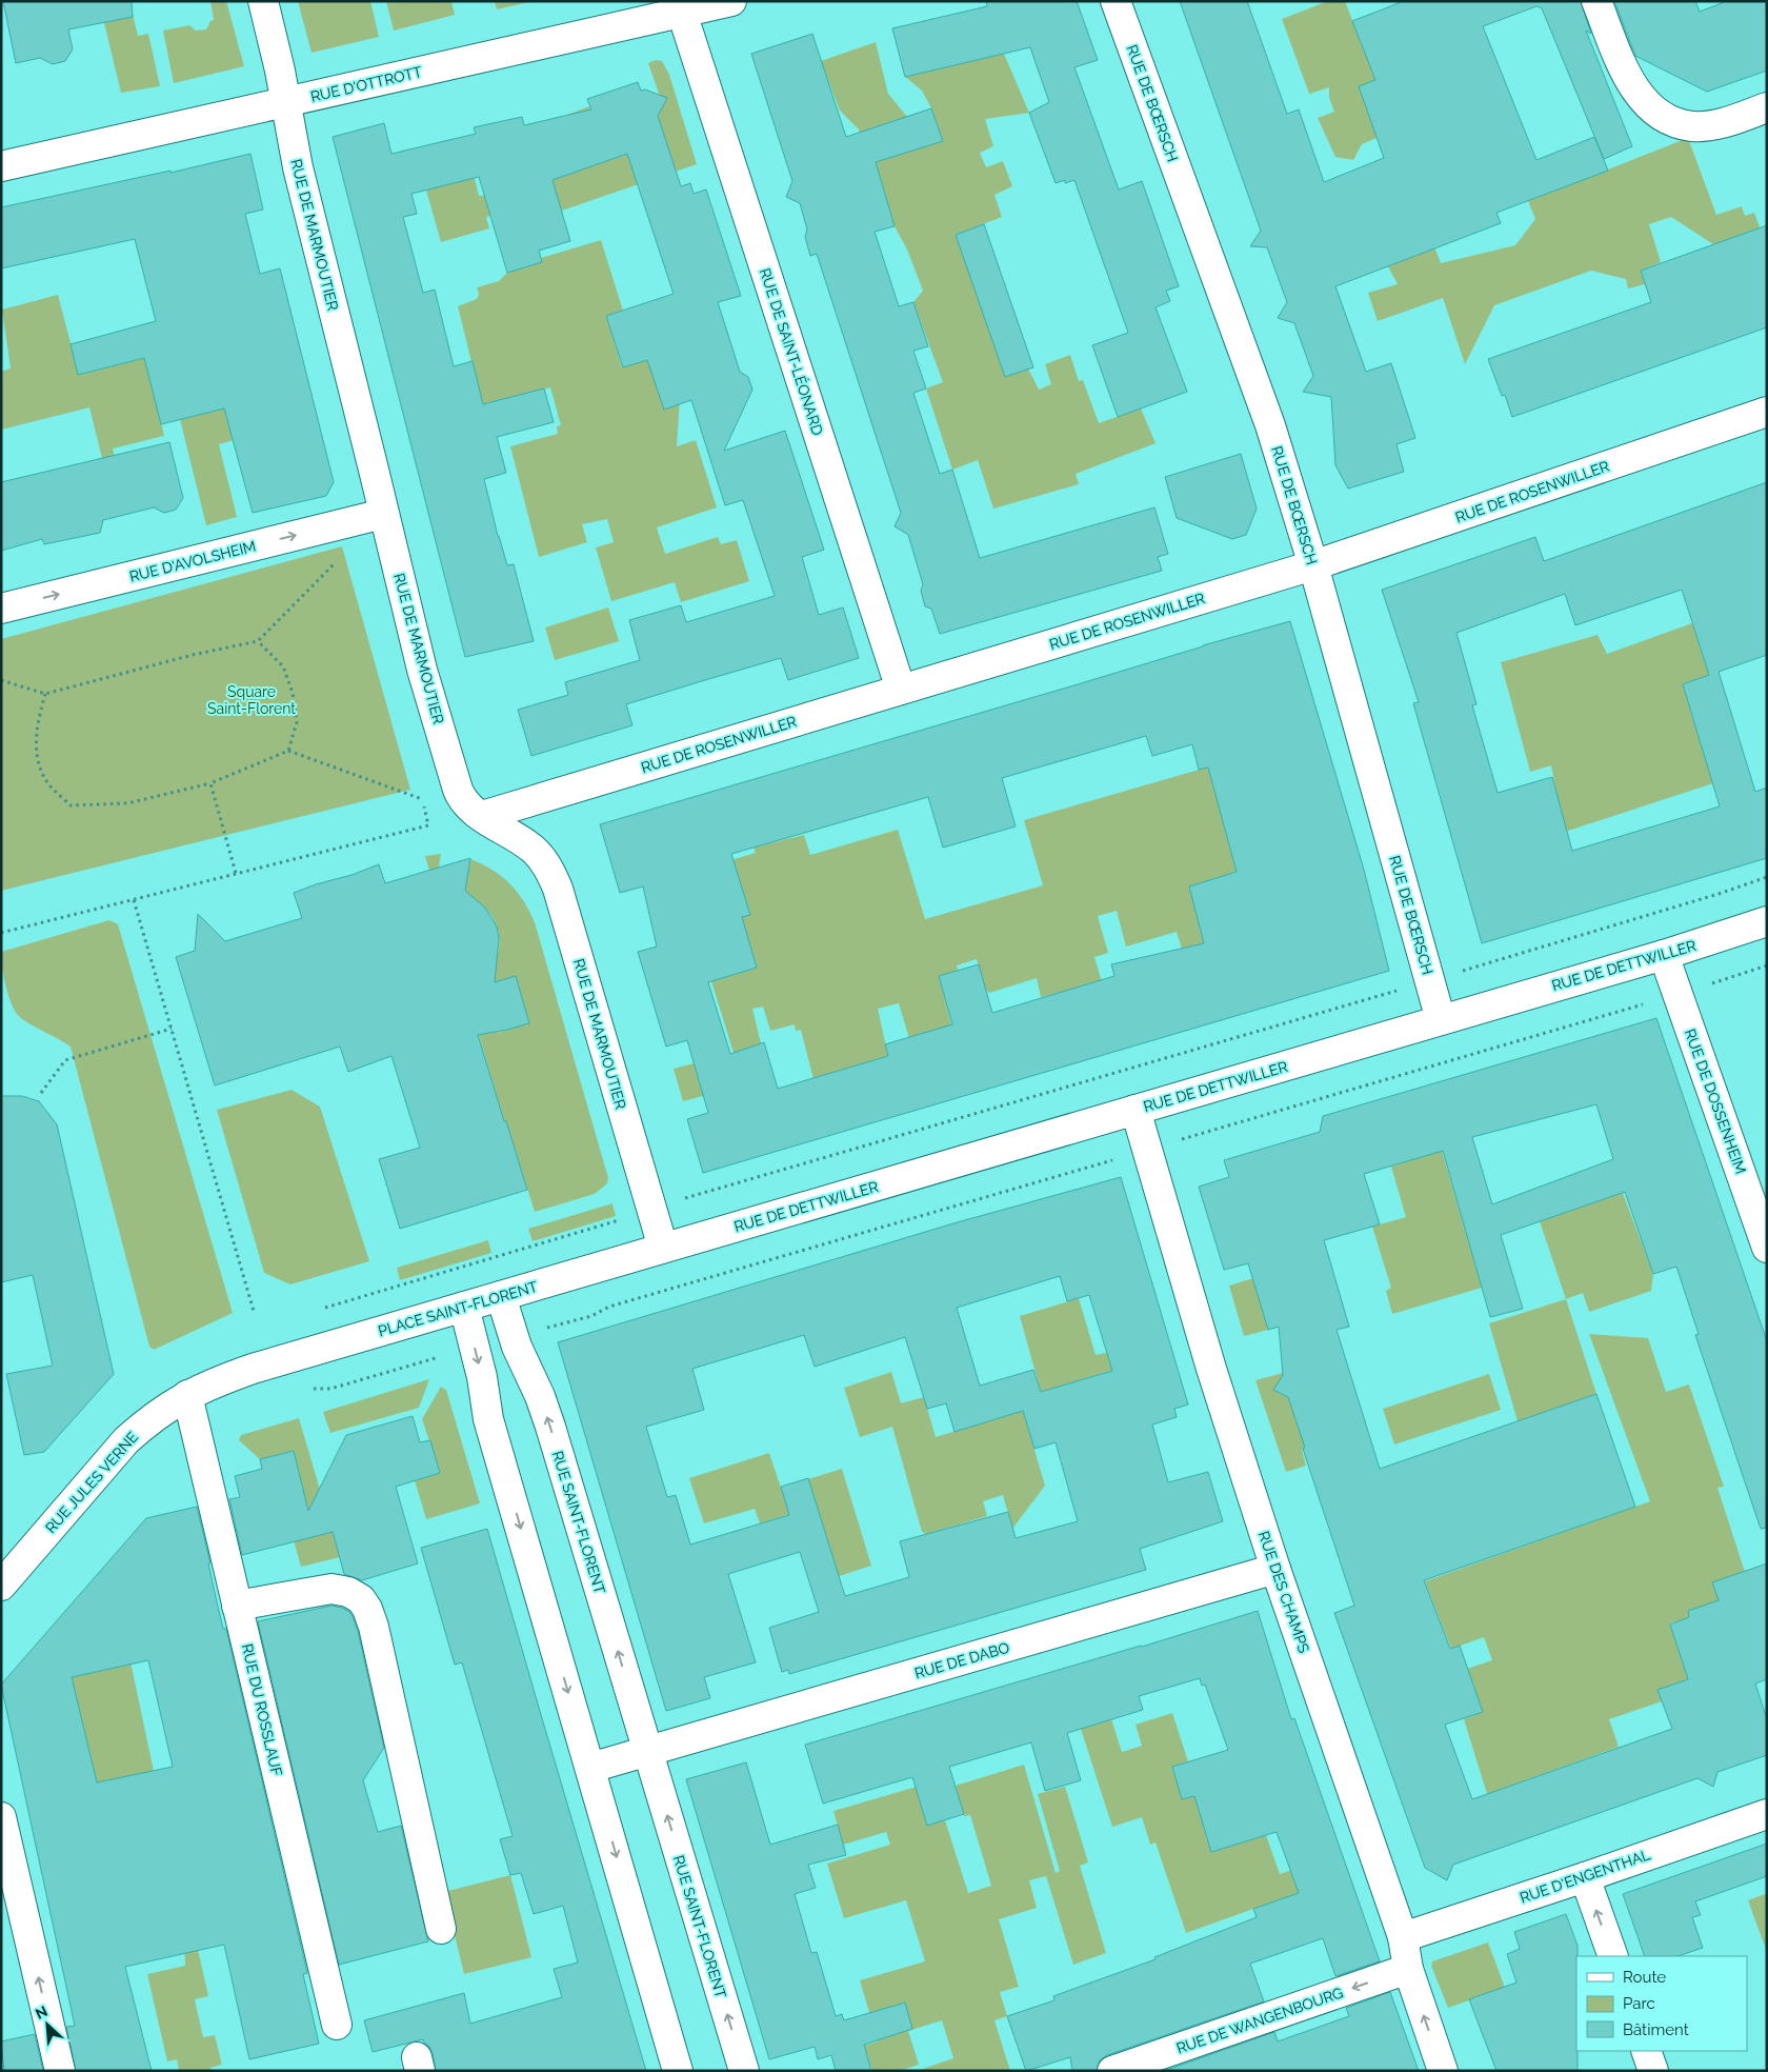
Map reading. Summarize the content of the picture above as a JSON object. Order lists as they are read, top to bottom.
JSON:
{
  "streets": {
    "street": [
      "RUE D'OTTROTT",
      "RUE DE BŒRSCH",
      "RUE DE MARMOUTIER",
      "RUE DE SAINT-LÉONARD",
      "RUE DE ROSENWILLER",
      "RUE D'AVOLSHEIM",
      "RUE DE DETTWILLER",
      "RUE DE DOSSENHEIM",
      "PLACE SAINT-FLORENT",
      "RUE JULES VERNE",
      "RUE SAINT-FLORENT",
      "RUE DES CHAMPS",
      "RUE DE DABO",
      "RUE DU ROSSLAUF",
      "RUE D'ENGENTHAL",
      "RUE DE WANGENBOURG"
    ]
  },
  "crossings": [
    ["RUE D'OTTROTT", "RUE DE MARMOUTIER"],
    ["RUE D'OTTROTT", "RUE DE SAINT-LÉONARD"],
    ["RUE DE BŒRSCH", "RUE DE ROSENWILLER"],
    ["RUE DE BŒRSCH", "RUE DE DETTWILLER"],
    ["RUE DE MARMOUTIER", "RUE DE ROSENWILLER"],
    ["RUE DE MARMOUTIER", "RUE D'AVOLSHEIM"],
    ["RUE DE MARMOUTIER", "RUE DE DETTWILLER"],
    ["RUE DE MARMOUTIER", "PLACE SAINT-FLORENT"],
    ["RUE DE SAINT-LÉONARD", "RUE DE ROSENWILLER"],
    ["RUE DE DETTWILLER", "RUE DE DOSSENHEIM"],
    ["RUE DE DETTWILLER", "PLACE SAINT-FLORENT"],
    ["RUE DE DETTWILLER", "RUE DES CHAMPS"],
    ["PLACE SAINT-FLORENT", "RUE JULES VERNE"],
    ["PLACE SAINT-FLORENT", "RUE SAINT-FLORENT"],
    ["RUE JULES VERNE", "RUE DU ROSSLAUF"],
    ["RUE SAINT-FLORENT", "RUE DE DABO"],
    ["RUE DES CHAMPS", "RUE DE DABO"],
    ["RUE DES CHAMPS", "RUE D'ENGENTHAL"],
    ["RUE DES CHAMPS", "RUE DE WANGENBOURG"]
  ],
  "one_way": ["RUE D'AVOLSHEIM", "RUE DE WANGENBOURG"],
  "parks": ["Square Saint-Florent"],
  "legend": ["Route", "Parc", "Bâtiment"],
  "north": "top left"
}
